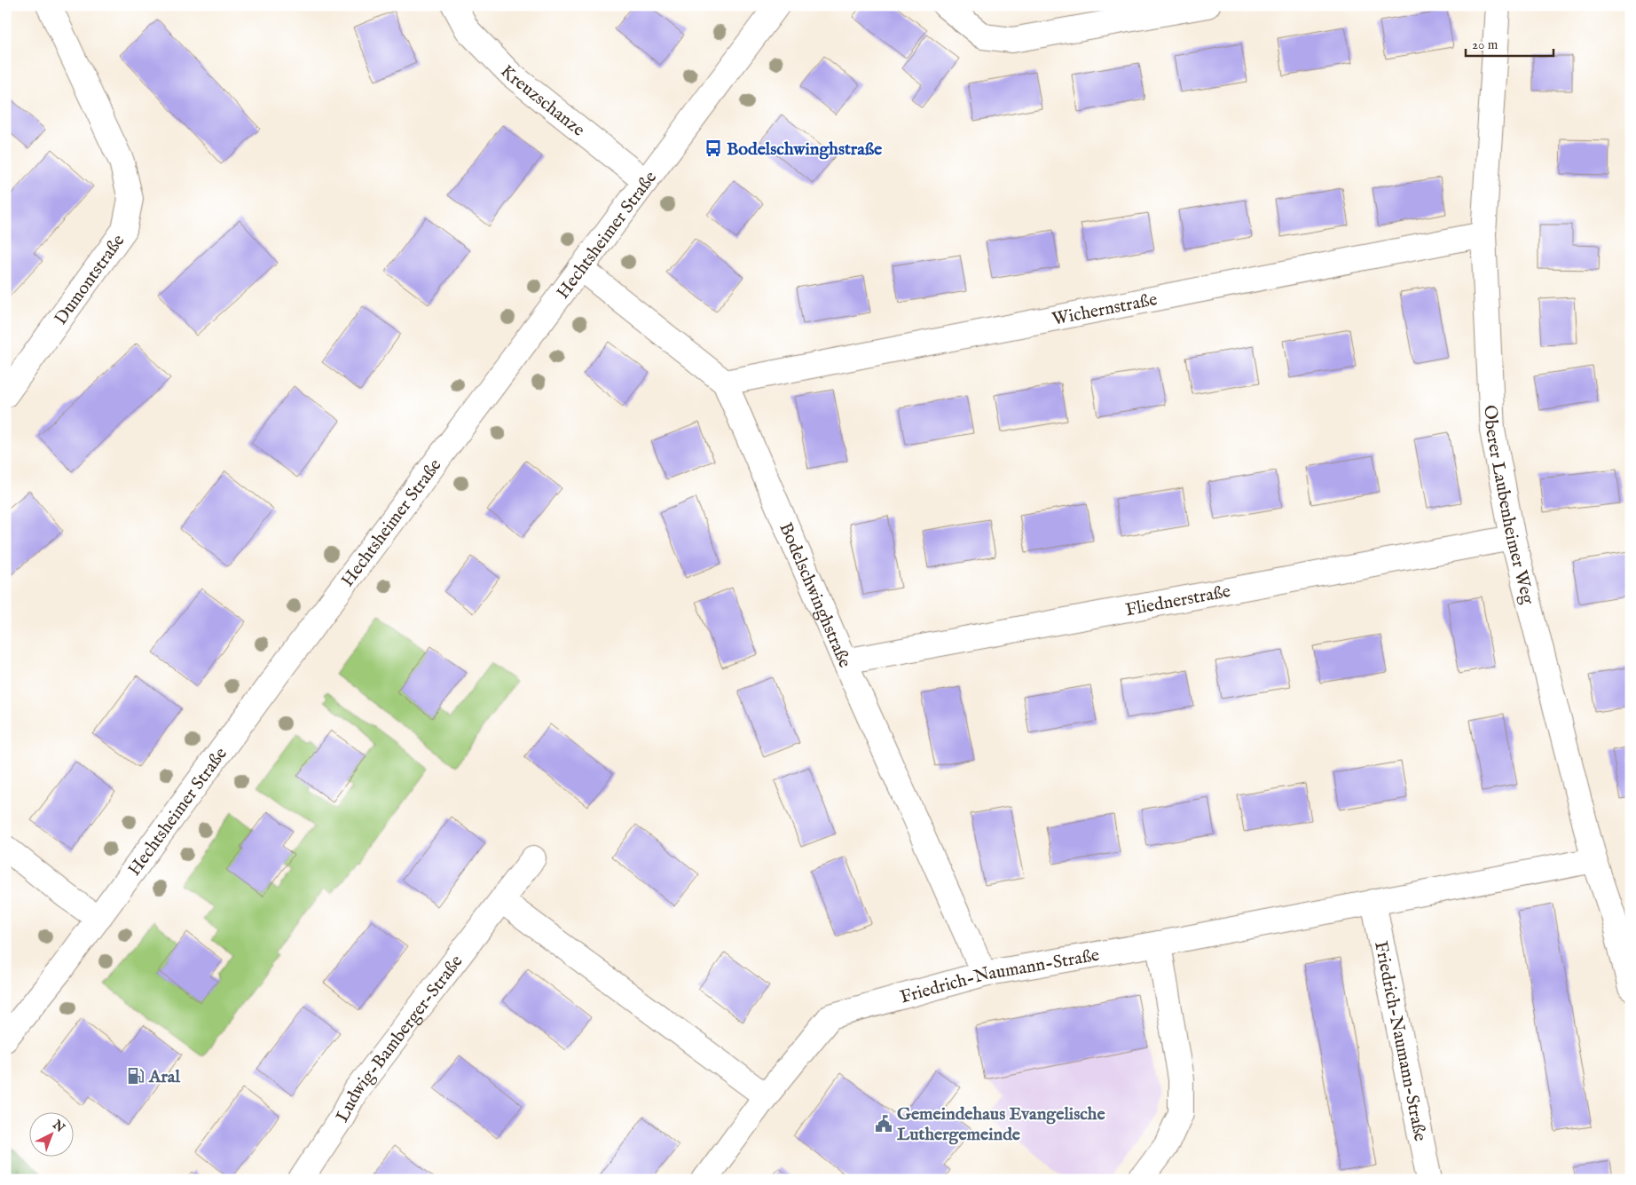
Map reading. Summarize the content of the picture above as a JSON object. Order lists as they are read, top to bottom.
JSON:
{
  "streets": {
    "street": [
      "Kreuzschanze",
      "Hechtsheimer Straße",
      "Dumontstraße",
      "Wichernstraße",
      "Oberer Laubenheimer Weg",
      "Bodelschwinghstraße",
      "Fliednerstraße",
      "Friedrich-Naumann-Straße",
      "Ludwig-Bamberger-Straße"
    ]
  },
  "crossings": [
    ["Kreuzschanze", "Hechtsheimer Straße"],
    ["Hechtsheimer Straße", "Bodelschwinghstraße"],
    ["Wichernstraße", "Oberer Laubenheimer Weg"],
    ["Wichernstraße", "Bodelschwinghstraße"],
    ["Oberer Laubenheimer Weg", "Fliednerstraße"],
    ["Oberer Laubenheimer Weg", "Friedrich-Naumann-Straße"],
    ["Bodelschwinghstraße", "Fliednerstraße"],
    ["Bodelschwinghstraße", "Friedrich-Naumann-Straße"]
  ],
  "places": {
    "bus stop": ["Bodelschwinghstraße"],
    "fuel station": ["Aral"],
    "public building": ["Gemeindehaus Evangelische Luthergemeinde"]
  },
  "scale_bar": "20 m",
  "north": "top right"
}
